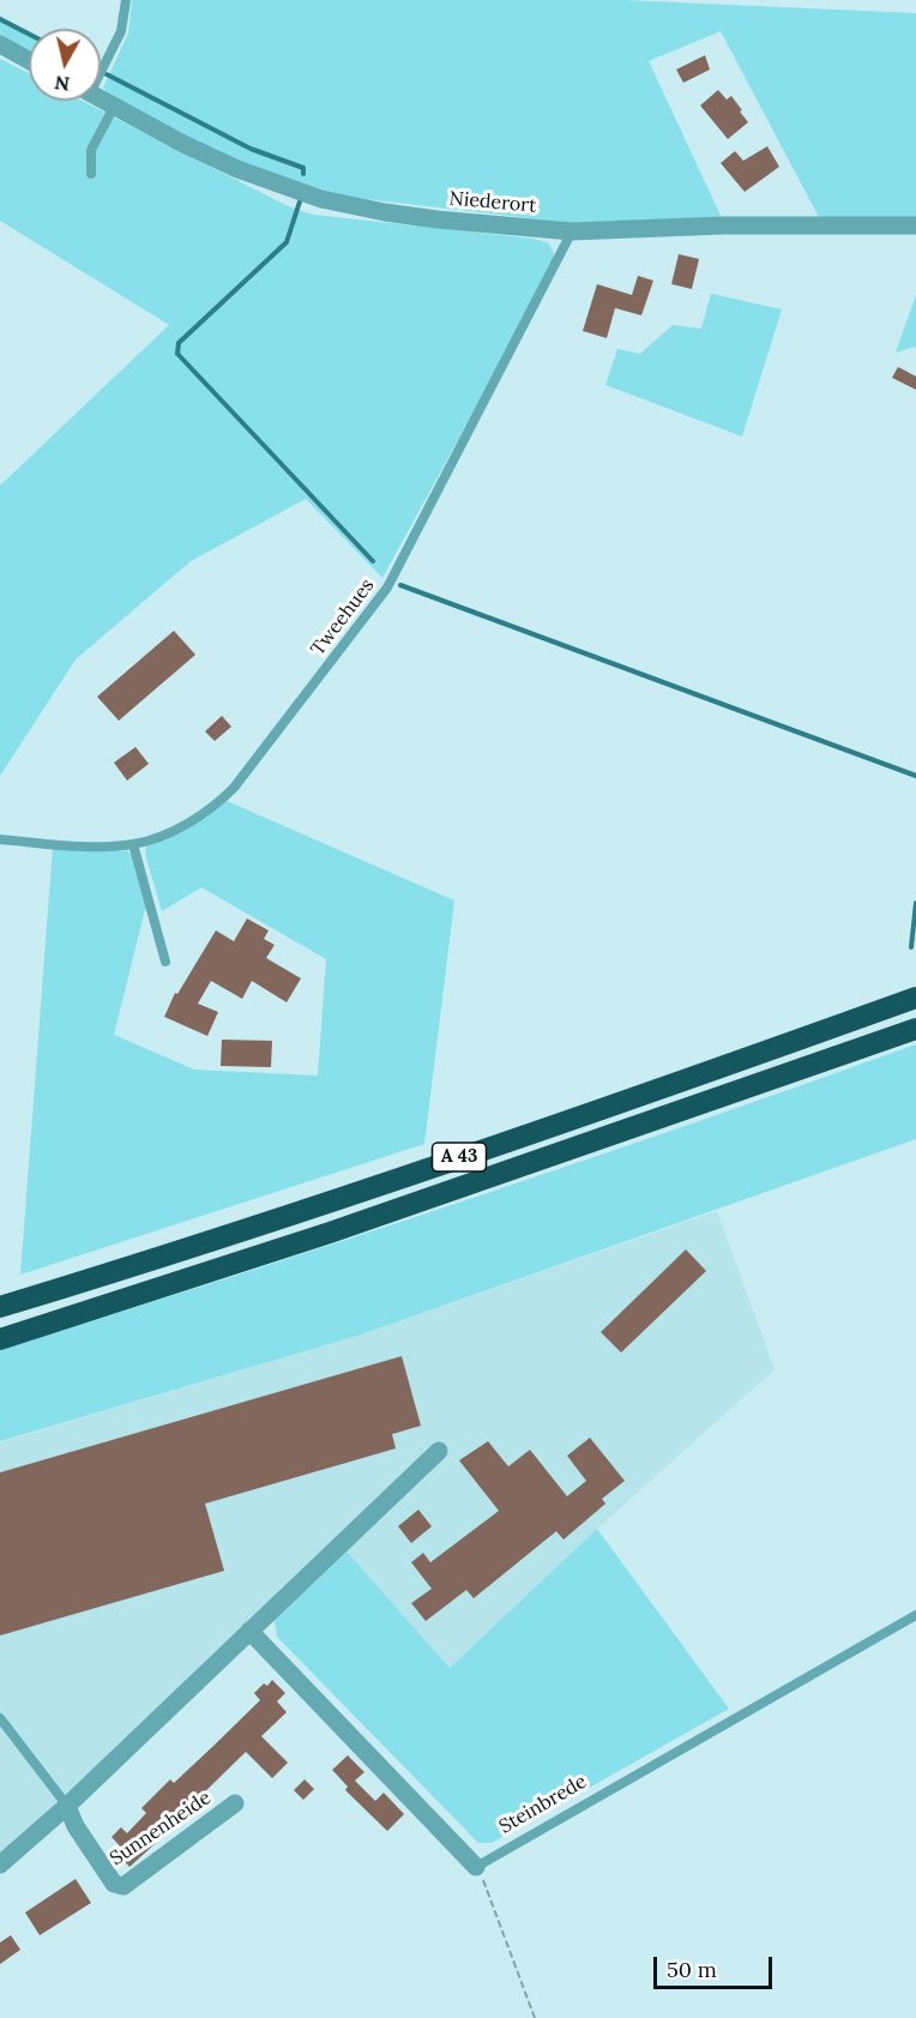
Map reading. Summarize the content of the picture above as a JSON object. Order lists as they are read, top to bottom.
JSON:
{
  "streets": {
    "highway": ["A 43"],
    "street": ["Niederort", "Sunnenheide"],
    "lane": ["Tweehues", "Steinbrede"]
  },
  "crossings": [
    ["Niederort", "Tweehues"]
  ],
  "scale_bar": "50 m",
  "north": "bottom"
}
